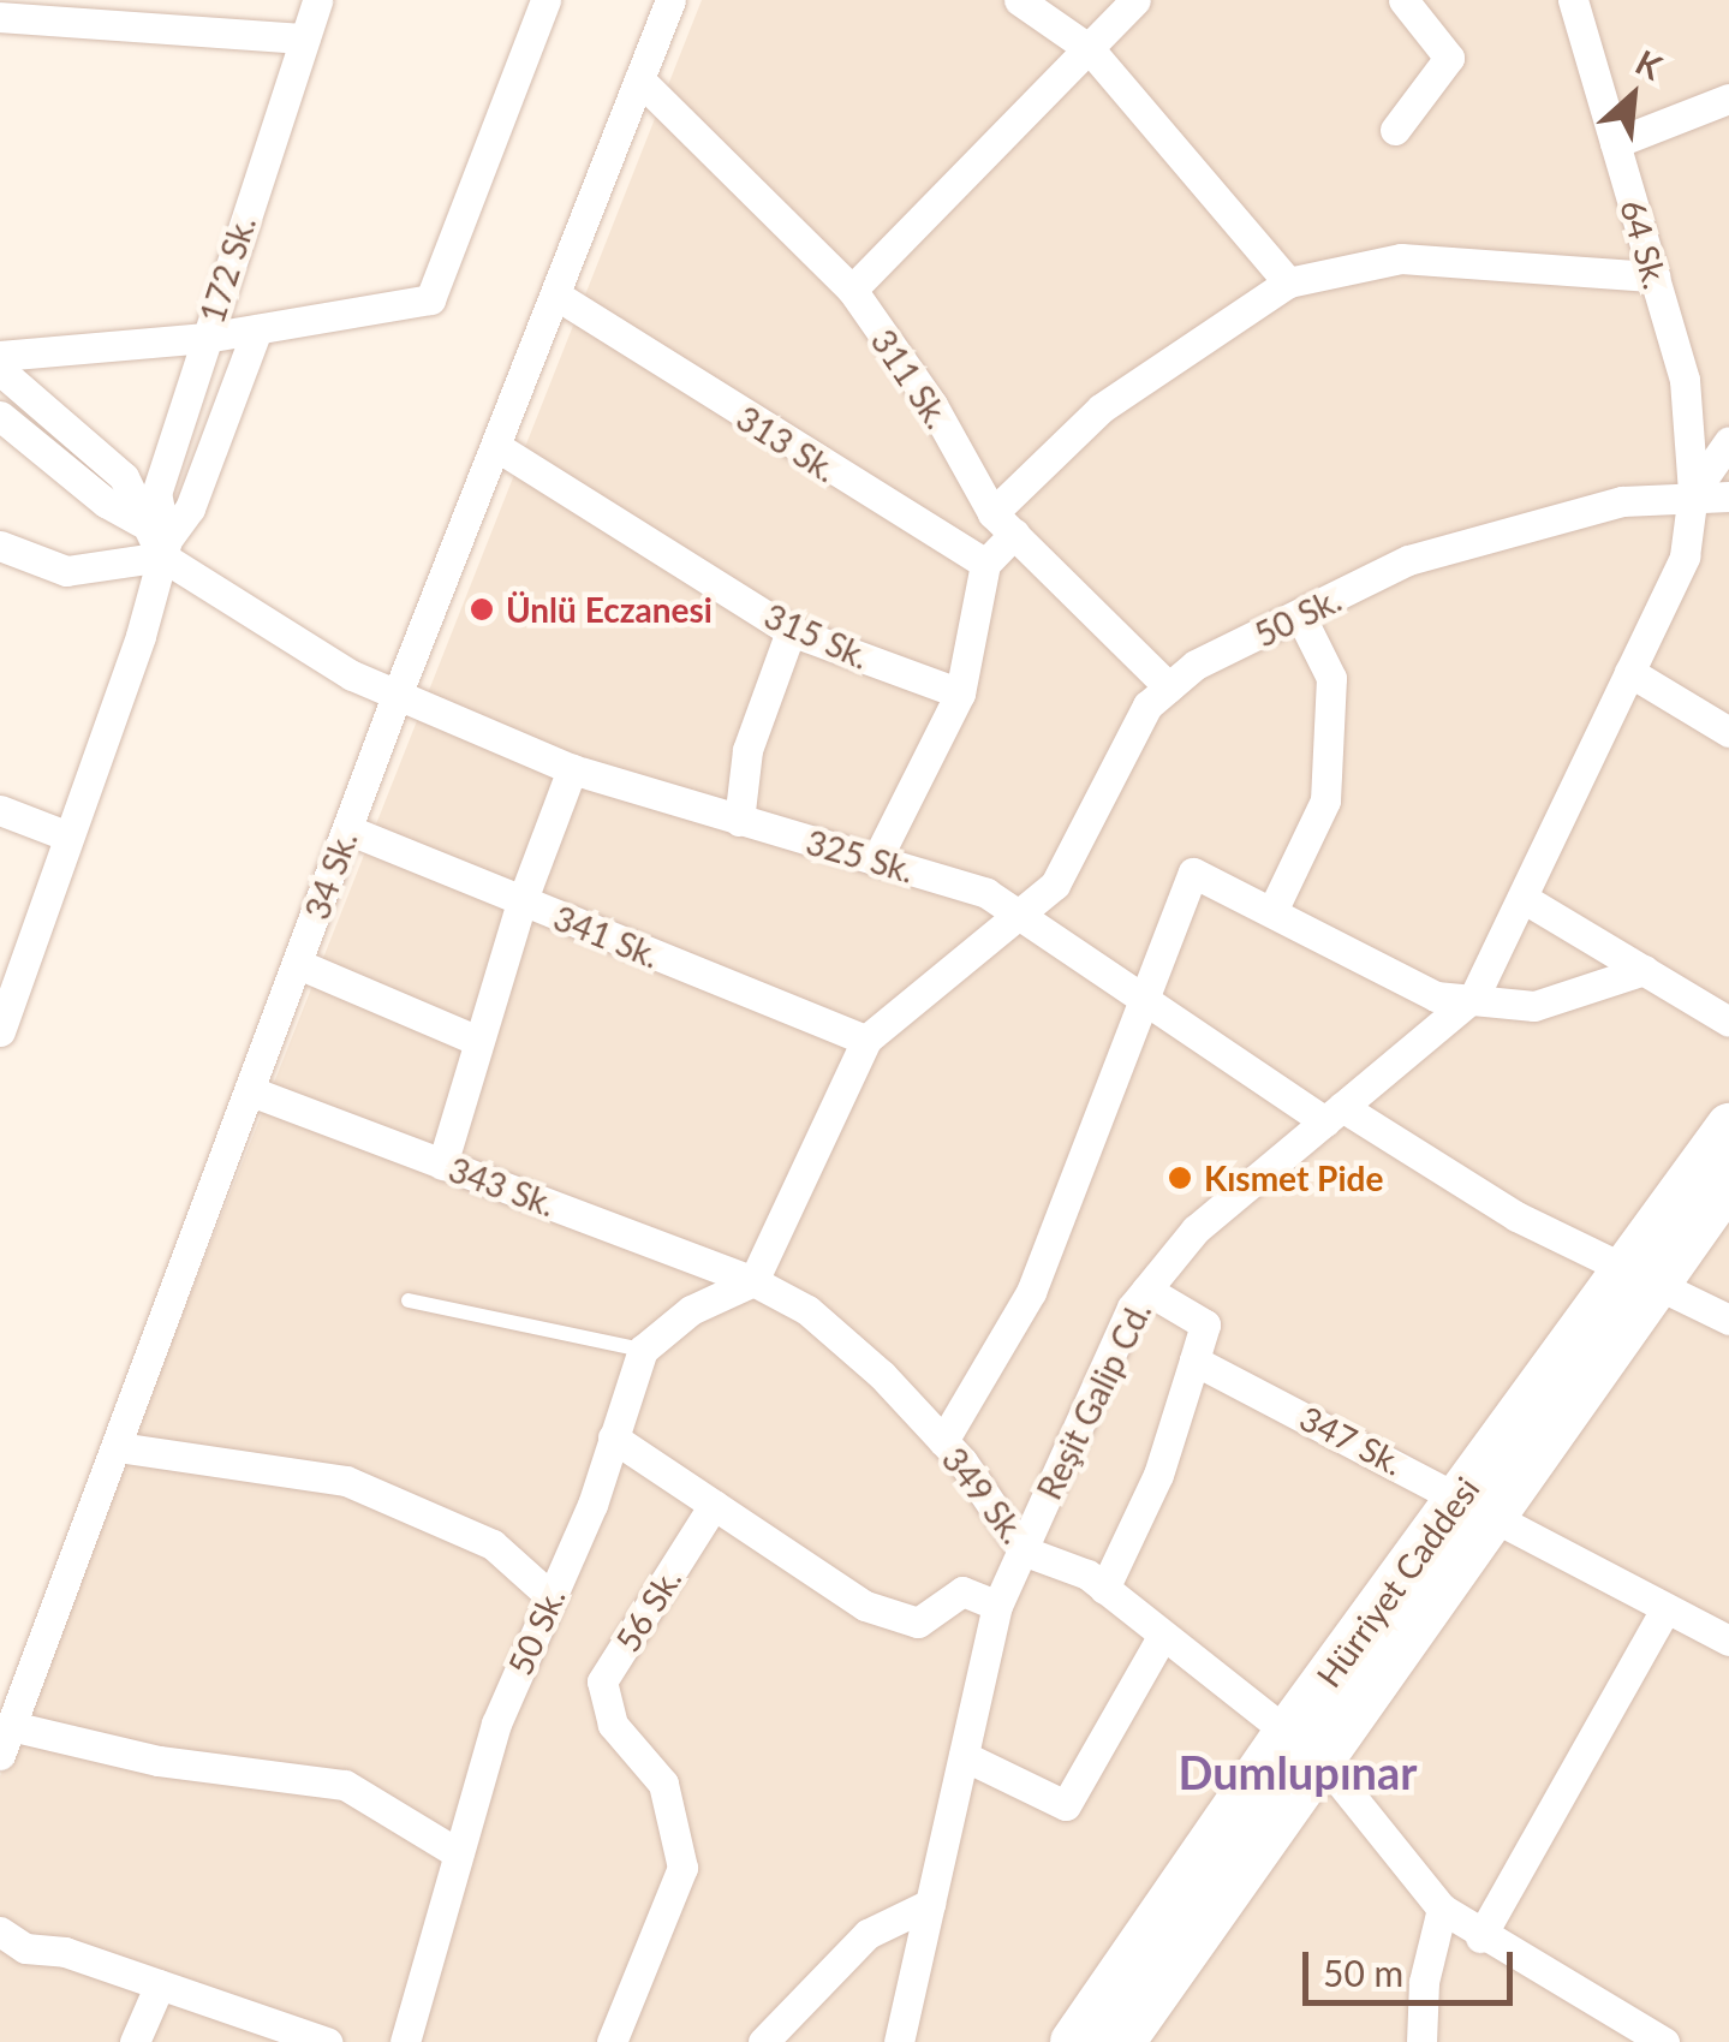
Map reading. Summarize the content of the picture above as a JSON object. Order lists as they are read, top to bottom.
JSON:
{
  "streets": {
    "main road": ["Hürriyet Caddesi"],
    "street": [
      "64 Sk.",
      "172 Sk.",
      "311 Sk.",
      "313 Sk.",
      "50 Sk.",
      "315 Sk.",
      "325 Sk.",
      "34 Sk.",
      "341 Sk.",
      "343 Sk.",
      "Reşit Galip Cd.",
      "347 Sk.",
      "349 Sk.",
      "56 Sk."
    ]
  },
  "crossings": [
    ["64 Sk.", "50 Sk."],
    ["64 Sk.", "Reşit Galip Cd."],
    ["172 Sk.", "325 Sk."],
    ["311 Sk.", "50 Sk."],
    ["311 Sk.", "34 Sk."],
    ["313 Sk.", "34 Sk."],
    ["50 Sk.", "325 Sk."],
    ["50 Sk.", "341 Sk."],
    ["50 Sk.", "Reşit Galip Cd."],
    ["315 Sk.", "34 Sk."],
    ["325 Sk.", "34 Sk."],
    ["325 Sk.", "Reşit Galip Cd."],
    ["325 Sk.", "Hürriyet Caddesi"],
    ["34 Sk.", "341 Sk."],
    ["34 Sk.", "343 Sk."],
    ["343 Sk.", "349 Sk."],
    ["Reşit Galip Cd.", "349 Sk."],
    ["347 Sk.", "Hürriyet Caddesi"],
    ["349 Sk.", "Hürriyet Caddesi"]
  ],
  "districts": ["Dumlupınar"],
  "places": ["Ünlü Eczanesi", "Kısmet Pide"],
  "scale_bar": "50 m",
  "north": "top right"
}
